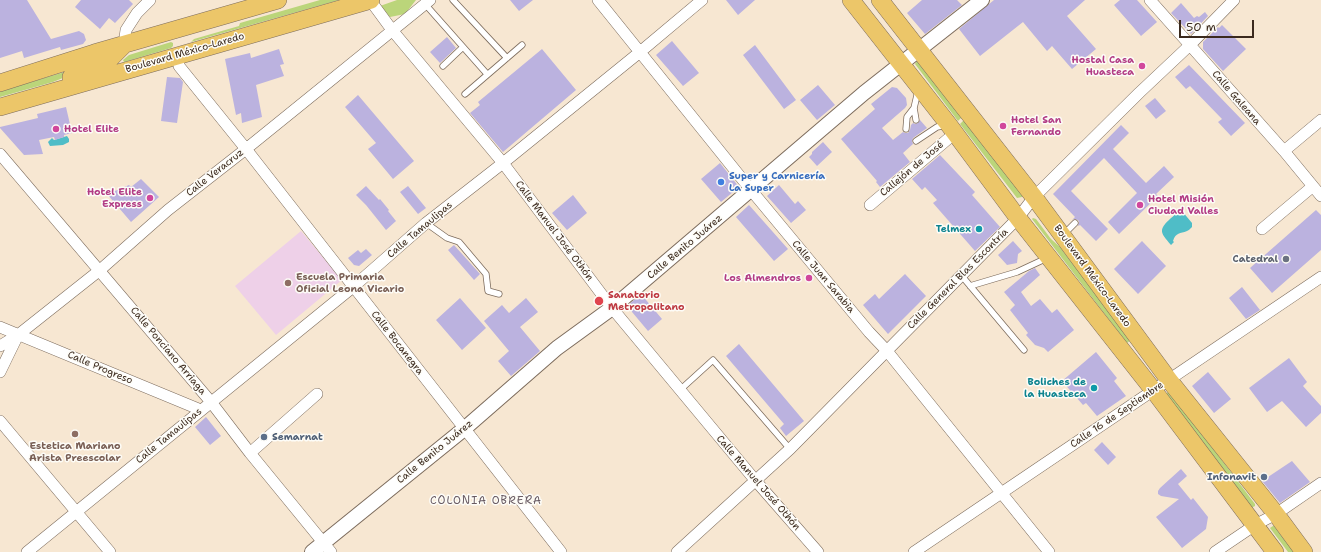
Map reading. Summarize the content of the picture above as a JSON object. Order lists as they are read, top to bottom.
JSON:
{
  "streets": {
    "main road": ["Boulevard México-Laredo"],
    "street": [
      "Calle Galeana",
      "Callejón de José",
      "Calle Veracruz",
      "Calle Tamaulipas",
      "Calle Manuel José Othón",
      "Calle Benito Juárez",
      "Calle Juan Sarabia",
      "Calle General Blas Escontría",
      "Calle Bocanegra",
      "Calle Ponciano Arriaga",
      "Calle Progreso",
      "Calle 16 de Septiembre"
    ]
  },
  "crossings": [
    ["Boulevard México-Laredo", "Callejón de José"],
    ["Boulevard México-Laredo", "Calle Manuel José Othón"],
    ["Boulevard México-Laredo", "Calle Benito Juárez"],
    ["Boulevard México-Laredo", "Calle General Blas Escontría"],
    ["Boulevard México-Laredo", "Calle Bocanegra"],
    ["Boulevard México-Laredo", "Calle 16 de Septiembre"],
    ["Calle Galeana", "Calle General Blas Escontría"],
    ["Calle Veracruz", "Calle Manuel José Othón"],
    ["Calle Veracruz", "Calle Bocanegra"],
    ["Calle Veracruz", "Calle Ponciano Arriaga"],
    ["Calle Veracruz", "Calle Progreso"],
    ["Calle Tamaulipas", "Calle Manuel José Othón"],
    ["Calle Tamaulipas", "Calle Juan Sarabia"],
    ["Calle Tamaulipas", "Calle Bocanegra"],
    ["Calle Tamaulipas", "Calle Ponciano Arriaga"],
    ["Calle Tamaulipas", "Calle Progreso"],
    ["Calle Manuel José Othón", "Calle Benito Juárez"],
    ["Calle Manuel José Othón", "Calle General Blas Escontría"],
    ["Calle Benito Juárez", "Calle Juan Sarabia"],
    ["Calle Benito Juárez", "Calle Bocanegra"],
    ["Calle Benito Juárez", "Calle Ponciano Arriaga"],
    ["Calle Juan Sarabia", "Calle General Blas Escontría"],
    ["Calle Juan Sarabia", "Calle 16 de Septiembre"]
  ],
  "districts": ["COLONIA OBRERA"],
  "places": [
    "Hostal Casa Huasteca",
    "Hotel San Fernando",
    "Hotel Elite",
    "Super y Carnicería La Super",
    "Hotel Elite Express",
    "Hotel Misión Ciudad Valles",
    "Telmex",
    "Catedral",
    "Los Almendros",
    "Escuela Primaria Oficial Leona Vicario",
    "Sanatorio Metropolitano",
    "Boliches de la Huasteca",
    "Estetica Mariano Arista Preescolar",
    "Semarnat",
    "Infonavit"
  ],
  "scale_bar": "50 m"
}
